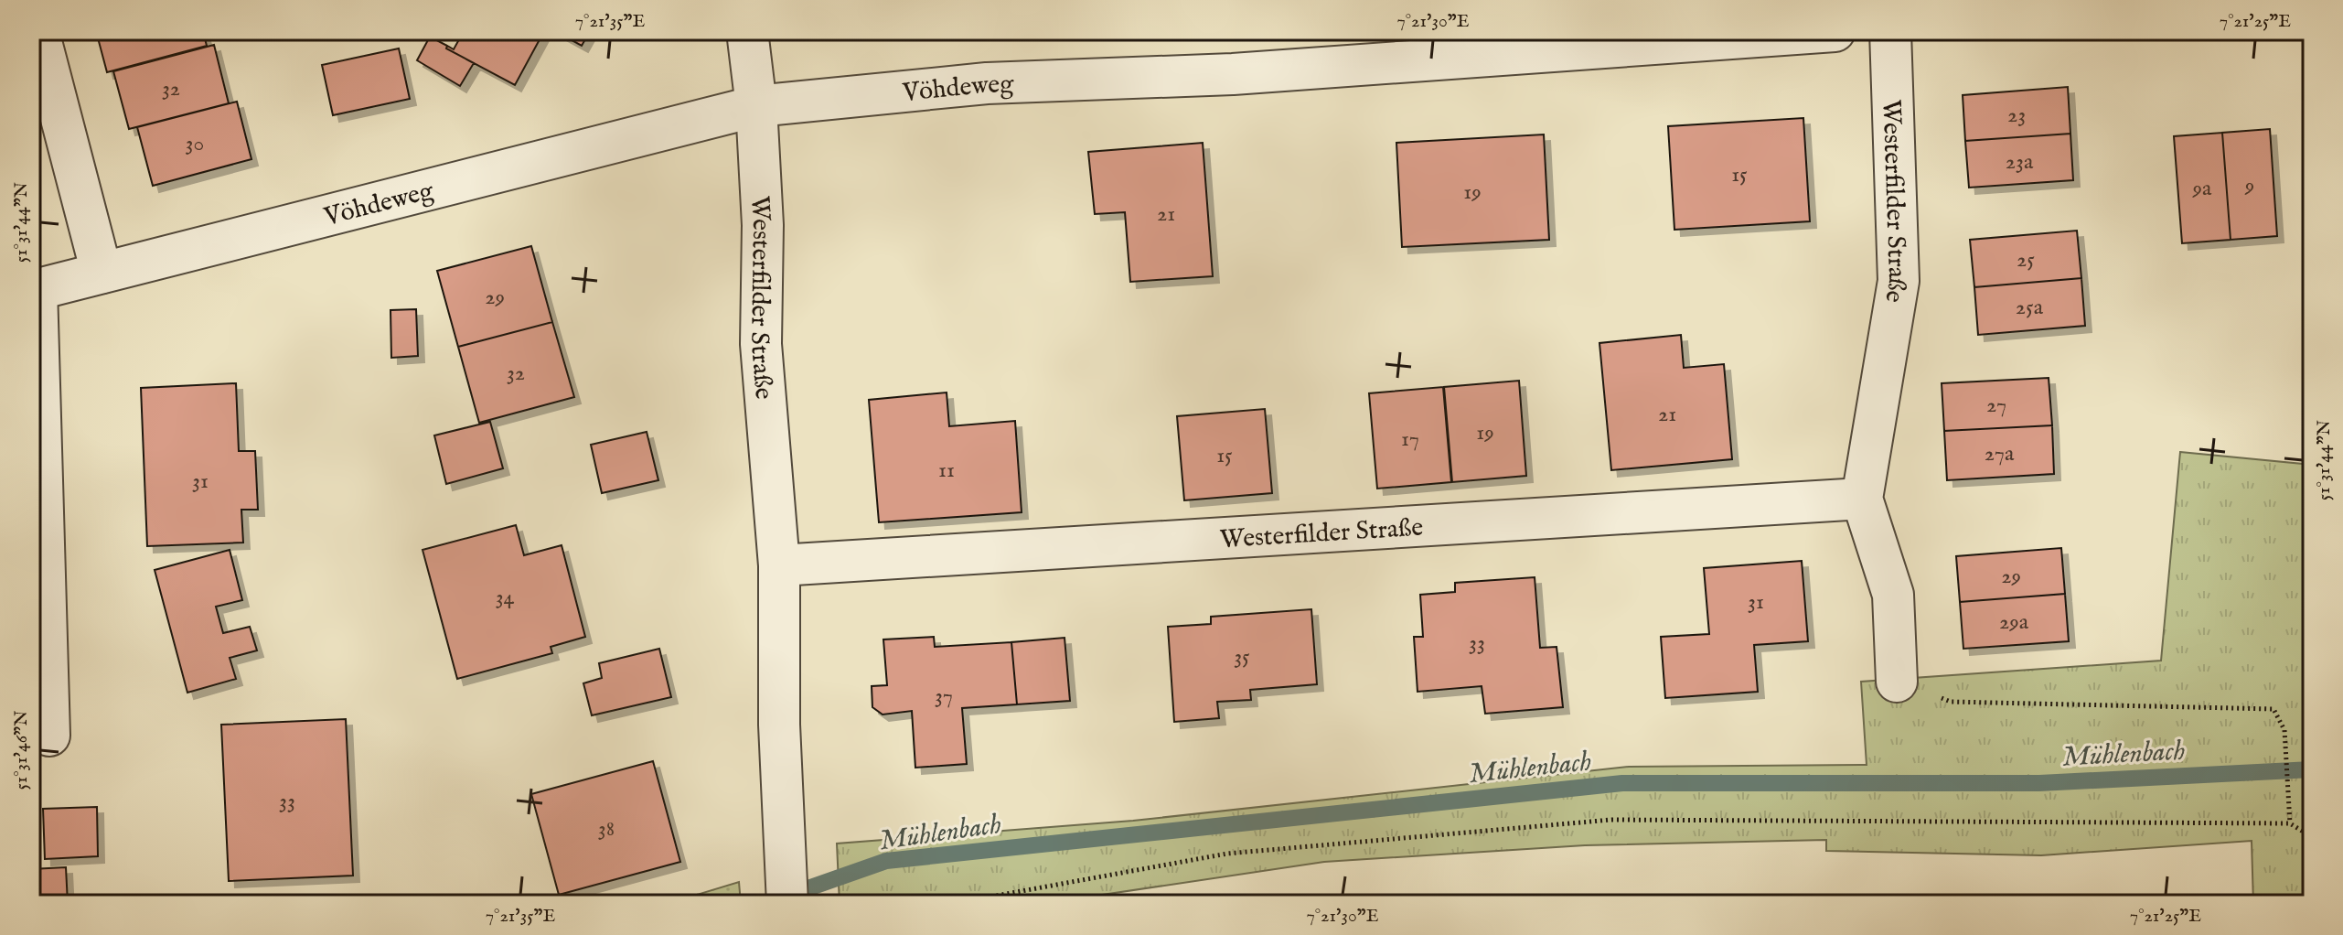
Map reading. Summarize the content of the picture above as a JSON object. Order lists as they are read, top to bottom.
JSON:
{
  "streets": {
    "street": ["Vöhdeweg", "Westerfilder Straße"]
  },
  "crossings": [
    ["Vöhdeweg", "Westerfilder Straße"]
  ],
  "water": ["Mühlenbach"],
  "house_numbers": [
    "32",
    "23",
    "30",
    "23a",
    "15",
    "9",
    "9a",
    "19",
    "21",
    "25",
    "29",
    "25a",
    "32",
    "27",
    "21",
    "19",
    "17",
    "27a",
    "15",
    "11",
    "31",
    "29",
    "34",
    "31",
    "29a",
    "33",
    "35",
    "37",
    "33",
    "38"
  ],
  "coordinates": [
    "7°21'35\"E",
    "7°21'30\"E",
    "7°21'25\"E",
    "51°31'44\"N",
    "51°31'46\"N"
  ]
}
